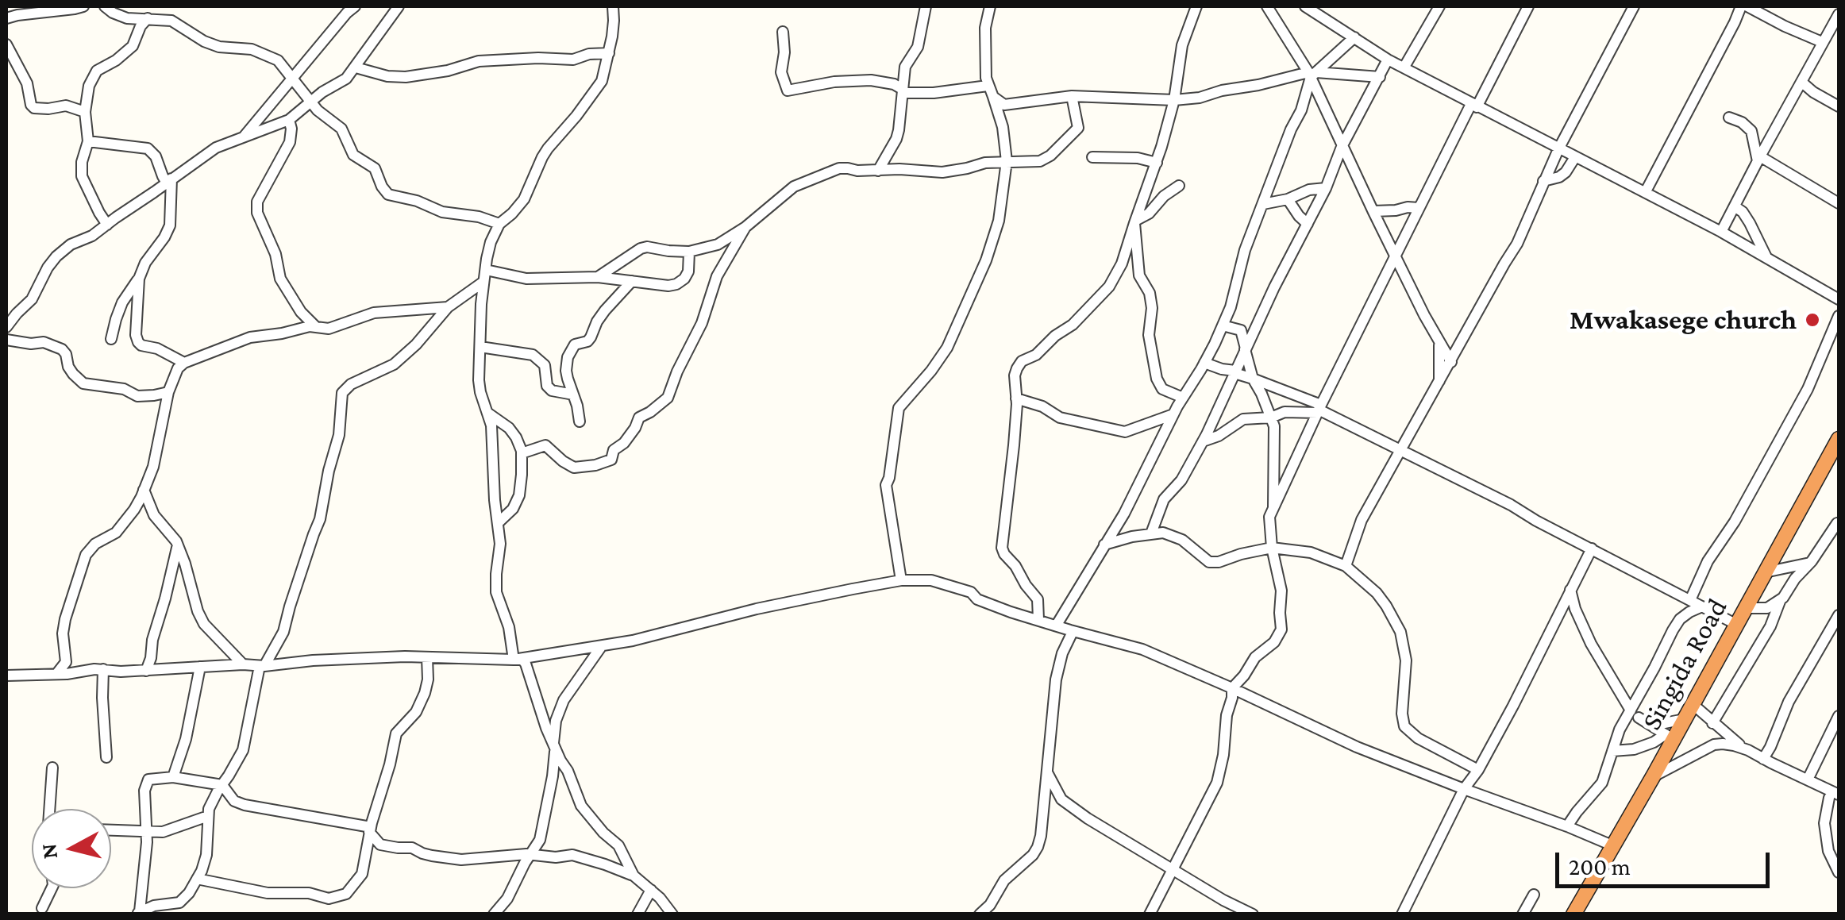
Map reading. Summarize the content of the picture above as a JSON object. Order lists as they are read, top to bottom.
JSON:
{
  "streets": {
    "highway": ["Singida Road"]
  },
  "places": ["Mwakasege church"],
  "scale_bar": "200 m",
  "north": "left"
}
